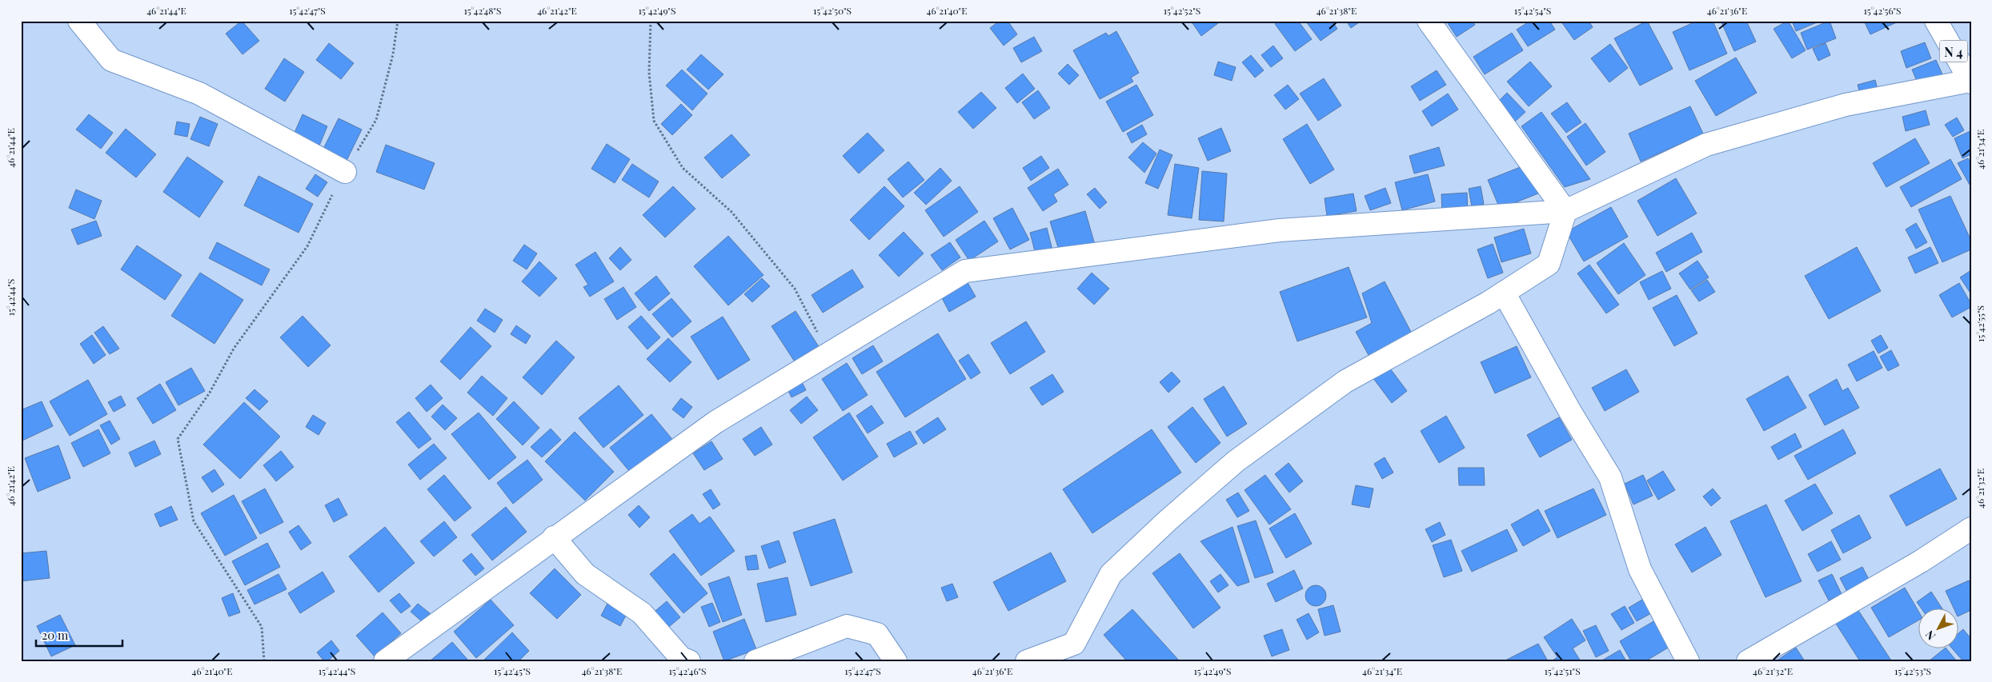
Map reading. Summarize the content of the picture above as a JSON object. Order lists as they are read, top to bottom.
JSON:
{
  "streets": {
    "street": ["N 4"]
  },
  "scale_bar": "20 m",
  "north": "bottom left",
  "coordinates": [
    "46°21'44\"E",
    "15°42'47\"S",
    "15°42'48\"S",
    "46°21'42\"E",
    "15°42'49\"S",
    "15°42'50\"S",
    "46°21'40\"E",
    "15°42'52\"S",
    "46°21'38\"E",
    "15°42'54\"S",
    "46°21'36\"E",
    "15°42'56\"S",
    "46°21'34\"E",
    "15°42'44\"S",
    "15°42'55\"S",
    "46°21'32\"E",
    "15°42'45\"S",
    "15°42'46\"S",
    "15°42'51\"S",
    "15°42'53\"S"
  ]
}
